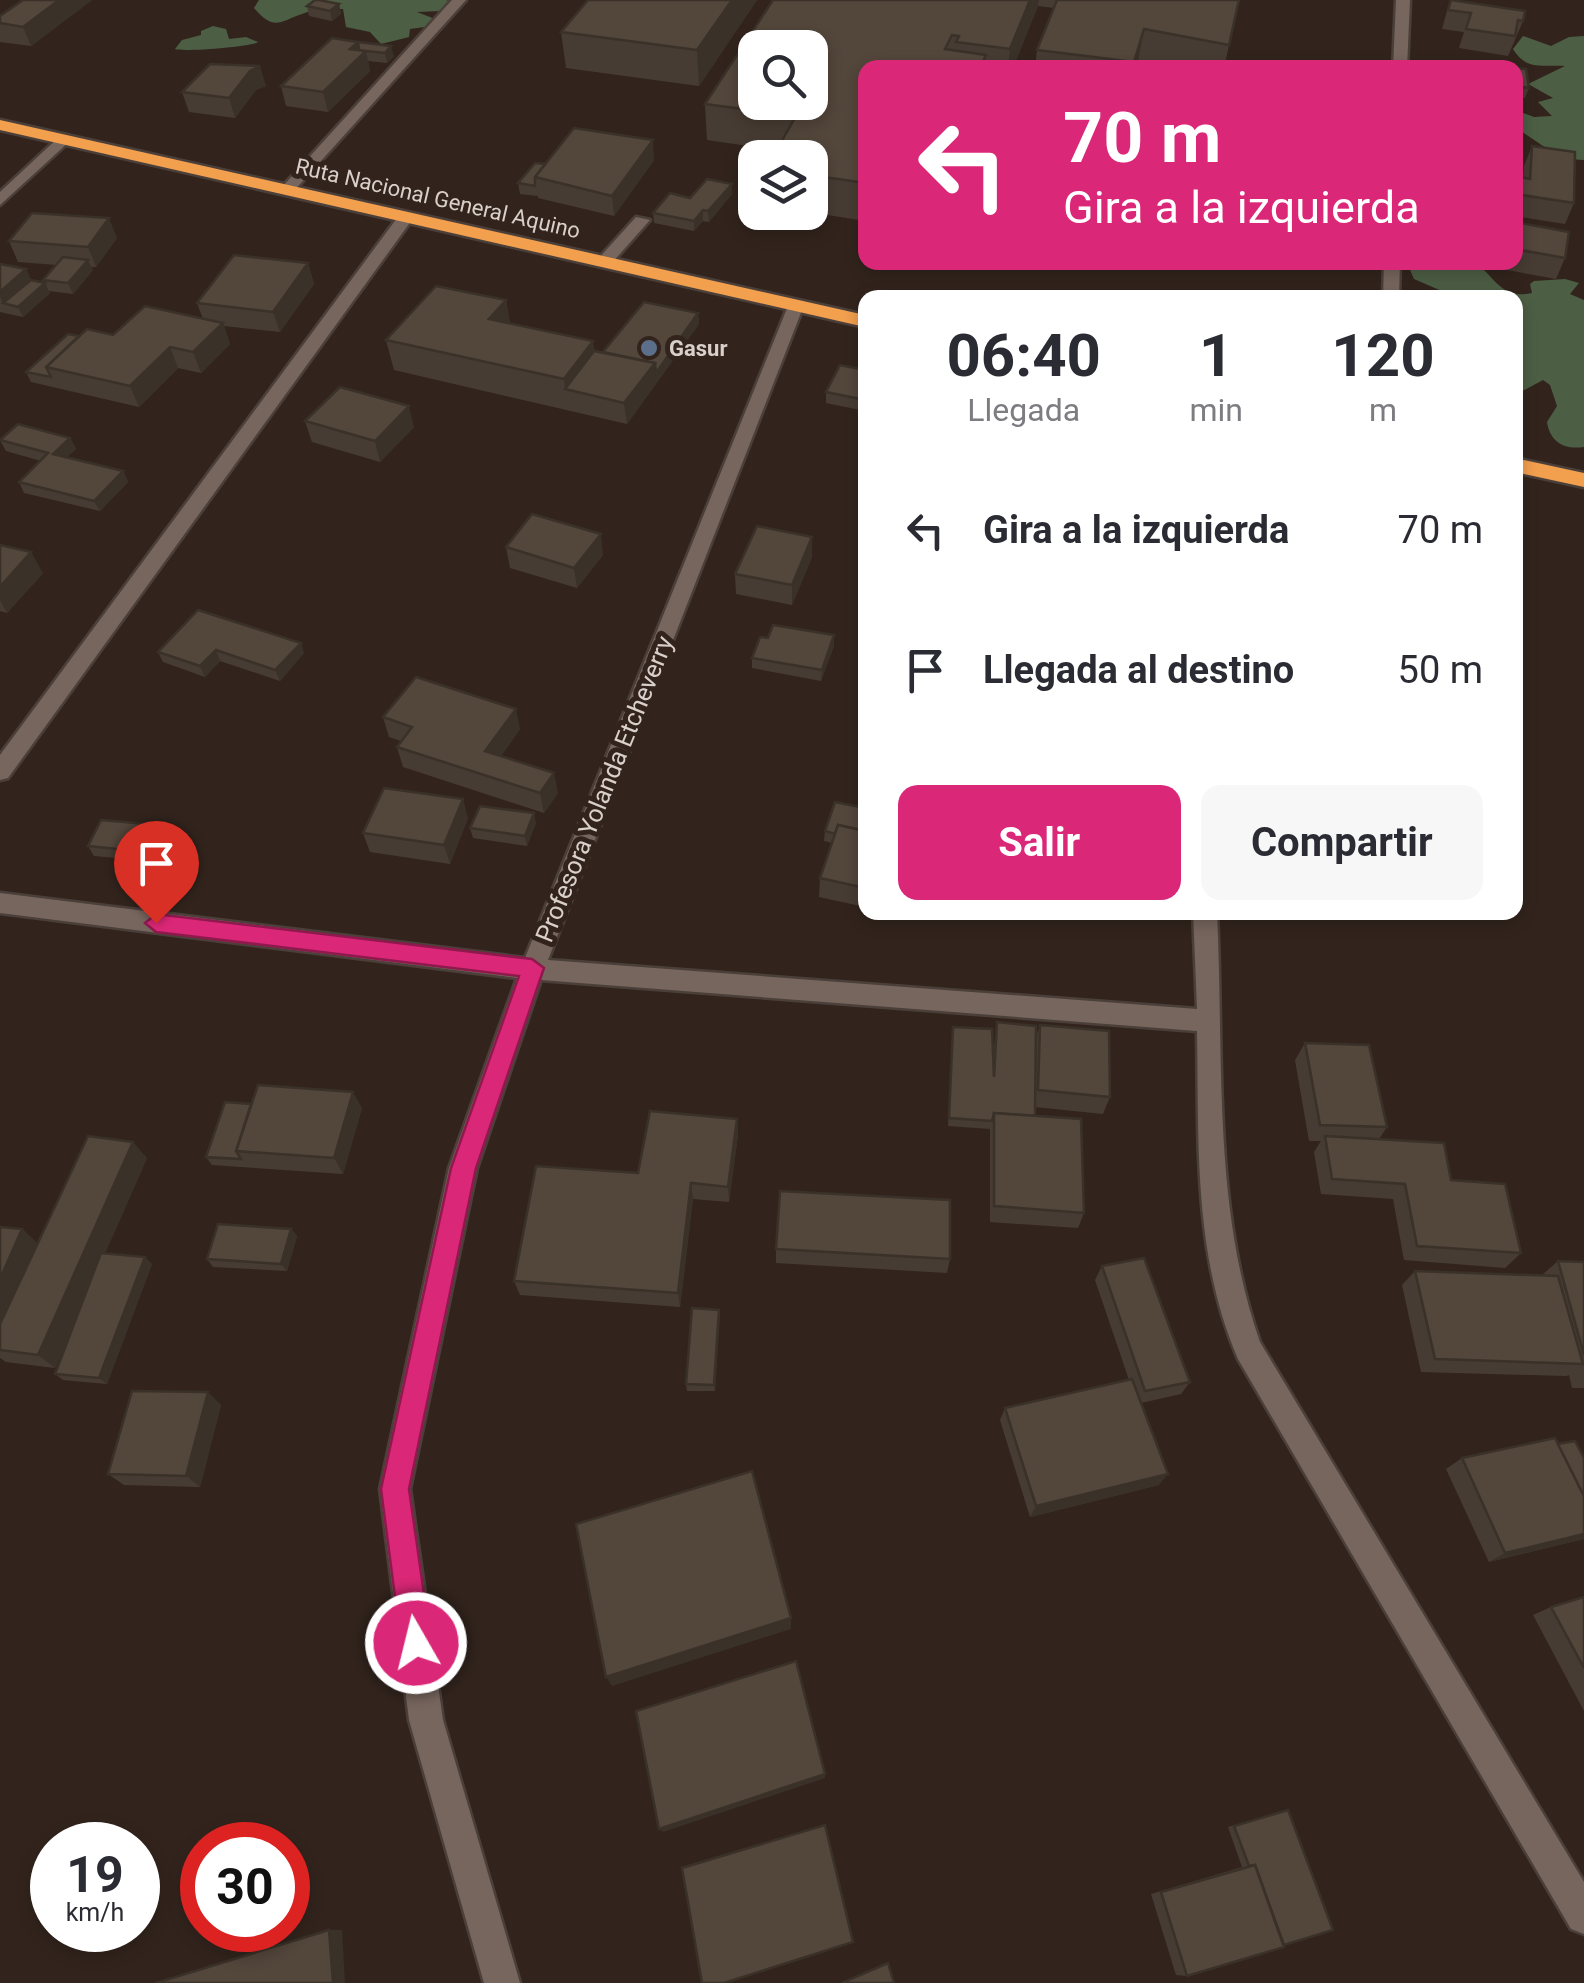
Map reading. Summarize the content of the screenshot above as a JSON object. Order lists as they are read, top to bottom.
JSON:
{
  "streets": {
    "highway": ["Ruta Nacional General Aquino"],
    "street": ["Profesora Yolanda Etcheverry"]
  },
  "crossings": [
    ["Ruta Nacional General Aquino", "Profesora Yolanda Etcheverry"]
  ],
  "places": ["Gasur"],
  "page": {
    "turn": ["70 m", "Gira a la izquierda"],
    "eta": [
      "06:40",
      "Llegada",
      "1",
      "min",
      "120",
      "m"
    ],
    "list": [
      {
        "name": "Gira a la izquierda",
        "value": "70 m"
      },
      {
        "name": "Llegada al destino",
        "value": "50 m"
      }
    ],
    "buttons": ["Salir", "Compartir"],
    "speed": "19 km/h",
    "limit": "30"
  }
}
